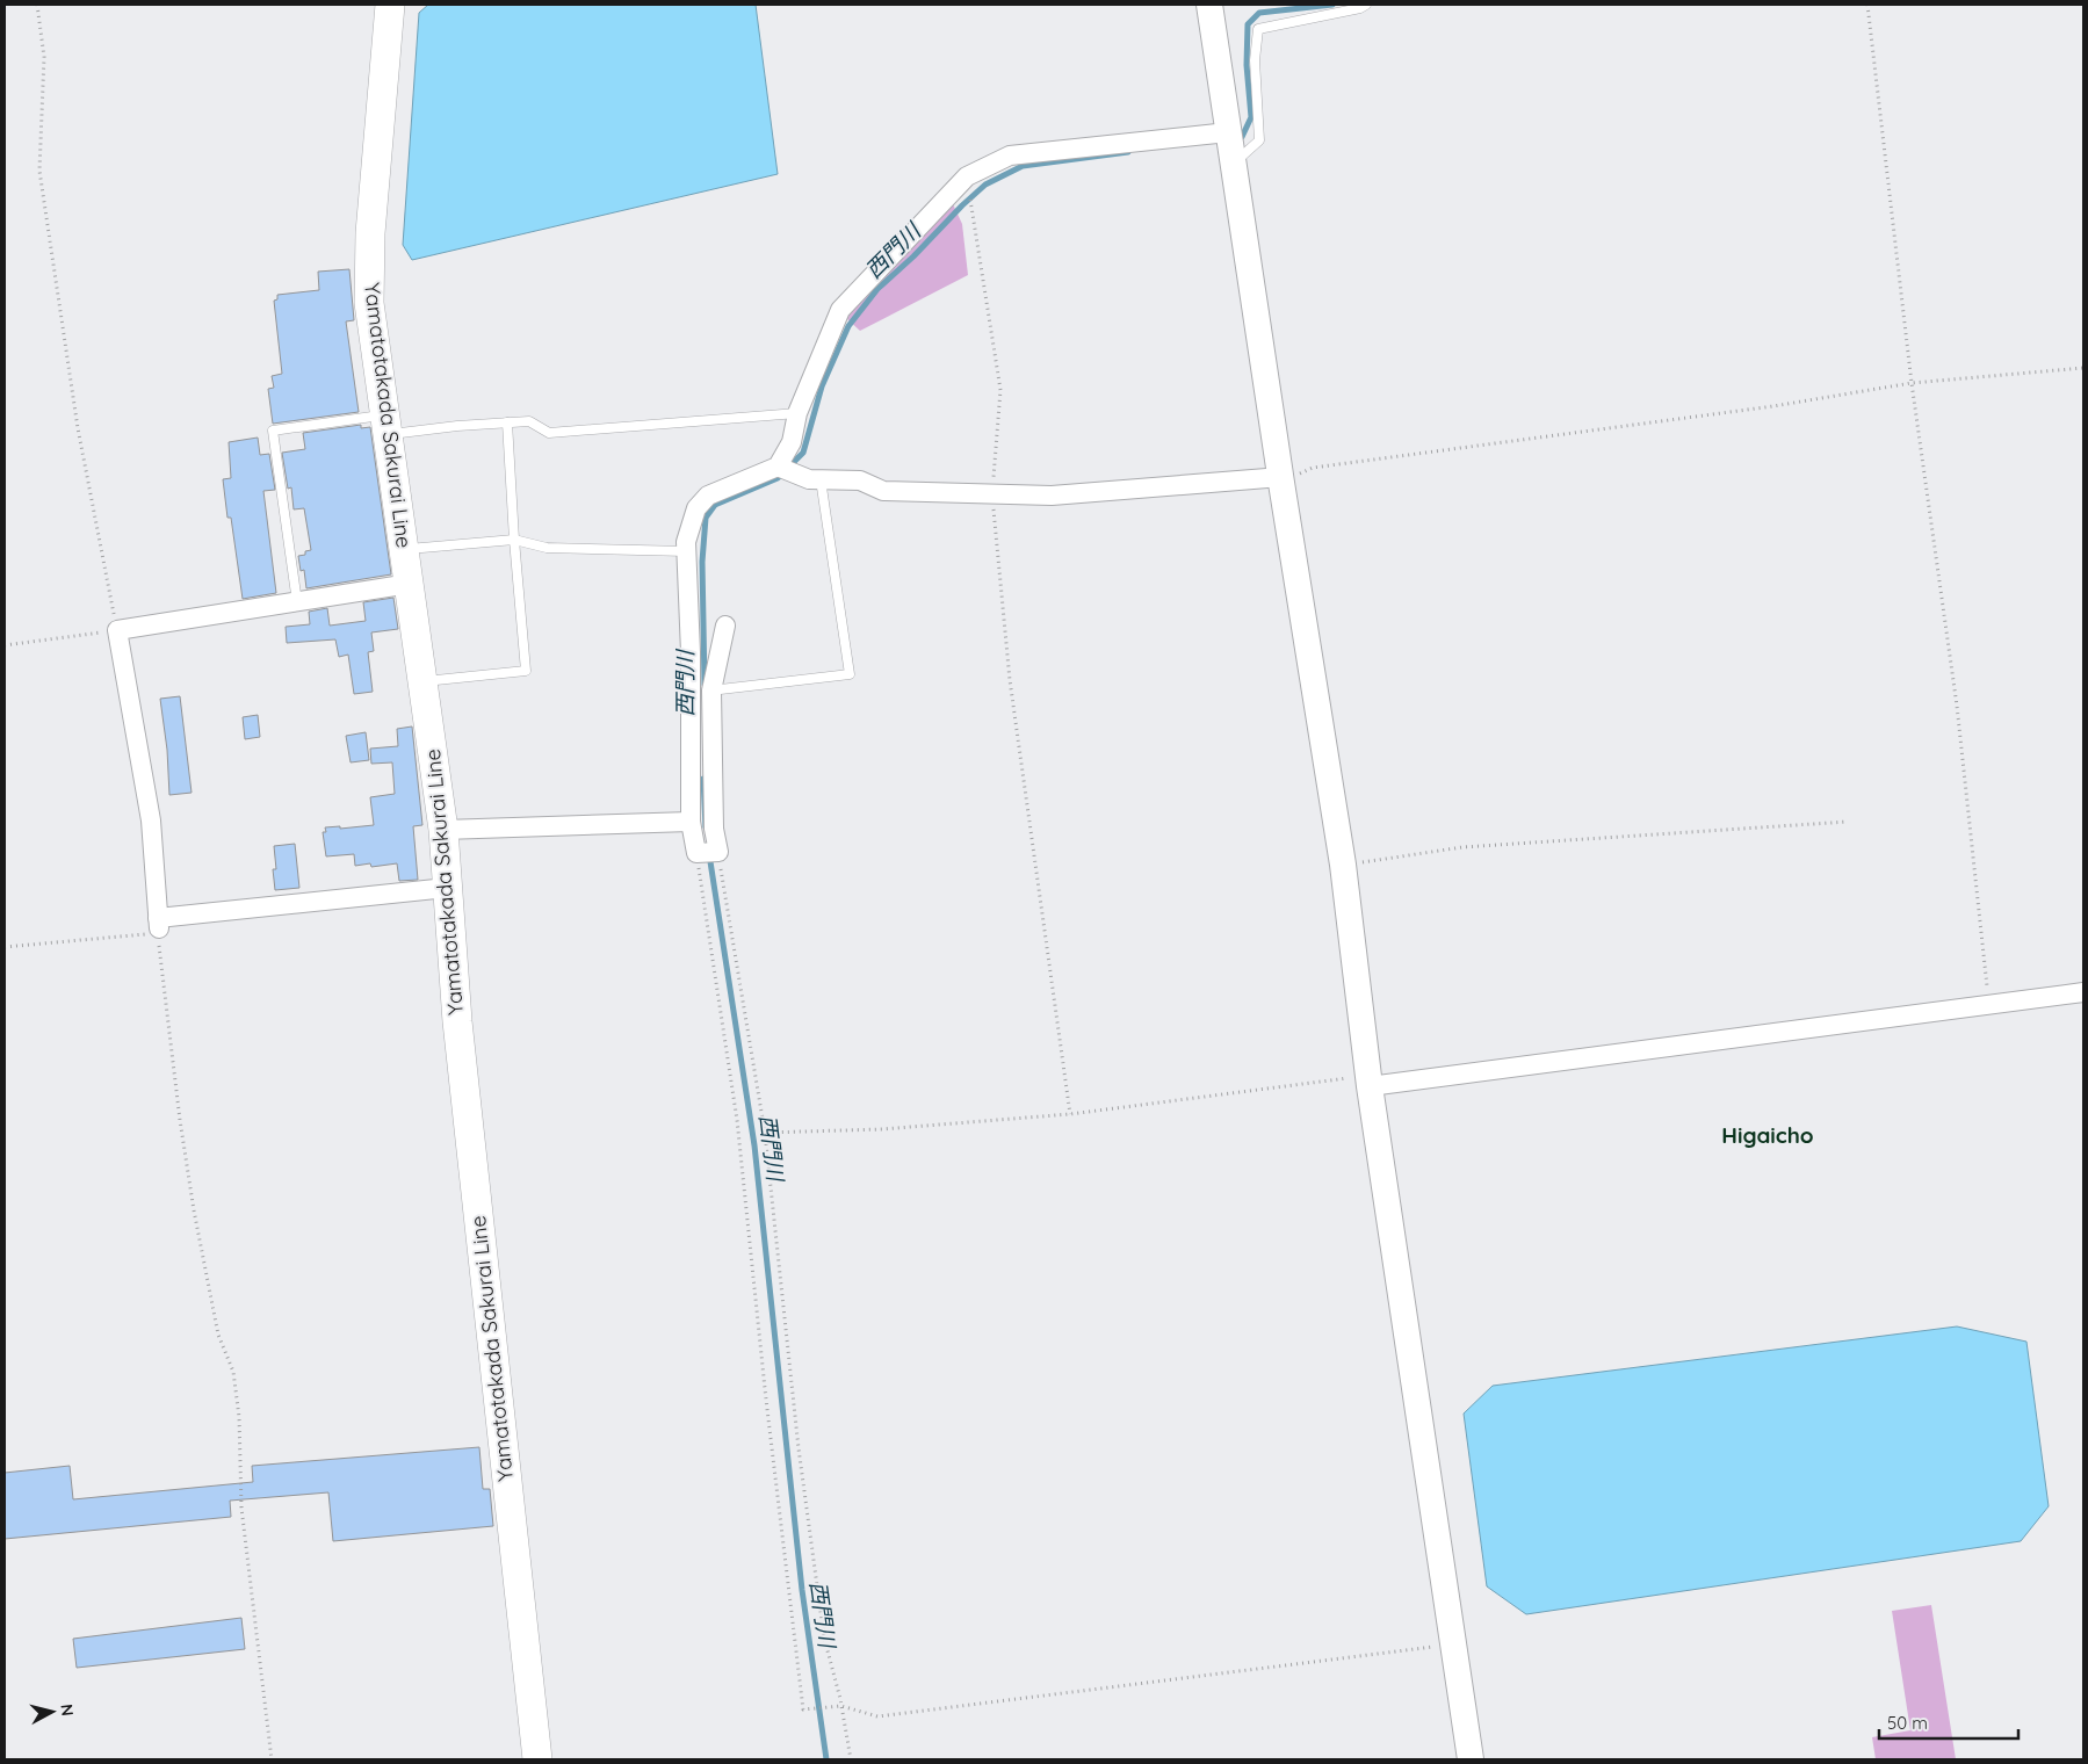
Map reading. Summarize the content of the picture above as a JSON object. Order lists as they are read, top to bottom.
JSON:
{
  "streets": {
    "main road": ["Yamatotakada Sakurai Line"]
  },
  "districts": ["Higaicho"],
  "water": ["西門川"],
  "scale_bar": "50 m",
  "north": "right"
}
